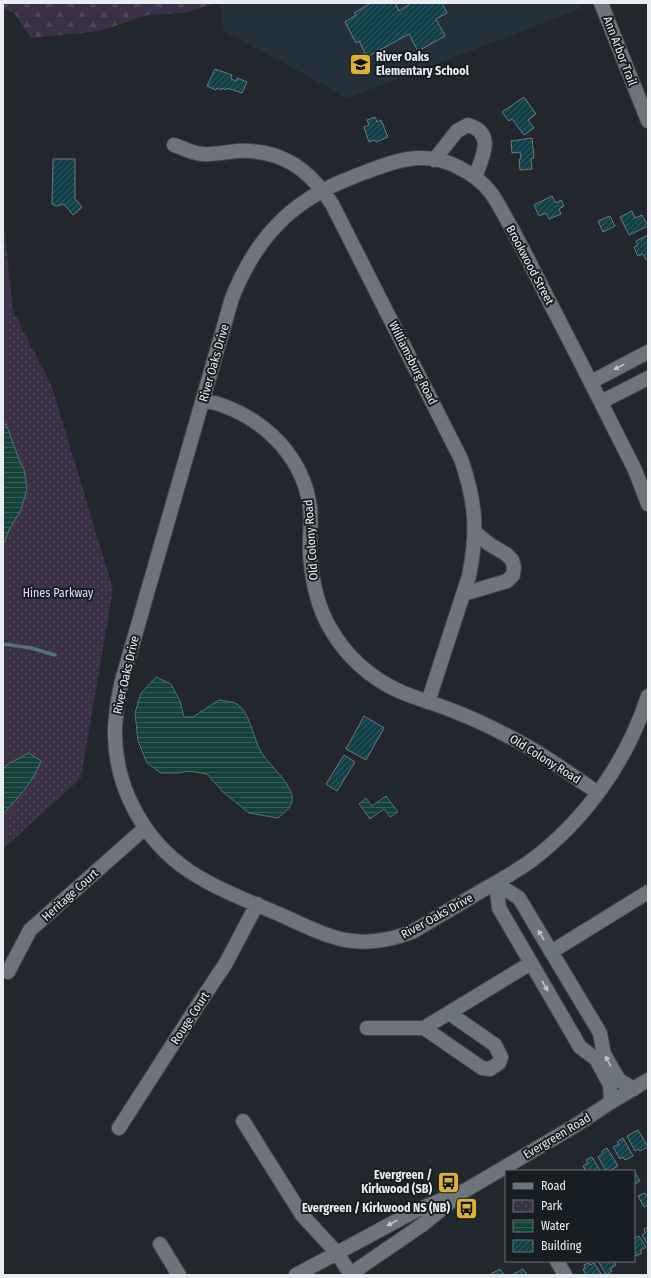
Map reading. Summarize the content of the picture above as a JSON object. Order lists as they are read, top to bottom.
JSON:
{
  "streets": {
    "street": [
      "Ann Arbor Trail",
      "Brookwood Street",
      "River Oaks Drive",
      "Williamsburg Road",
      "Old Colony Road",
      "Heritage Court",
      "Rouge Court",
      "Evergreen Road"
    ]
  },
  "crossings": [
    ["Brookwood Street", "River Oaks Drive"],
    ["Brookwood Street", "Williamsburg Road"],
    ["River Oaks Drive", "Williamsburg Road"],
    ["River Oaks Drive", "Old Colony Road"],
    ["River Oaks Drive", "Heritage Court"],
    ["River Oaks Drive", "Rouge Court"],
    ["Williamsburg Road", "Old Colony Road"]
  ],
  "parks": ["Hines Parkway"],
  "places": {
    "school or university": ["River Oaks Elementary School"],
    "bus stop": ["Evergreen / Kirkwood (SB)", "Evergreen / Kirkwood NS (NB)"]
  },
  "legend": [
    "Road",
    "Park",
    "Water",
    "Building"
  ]
}
